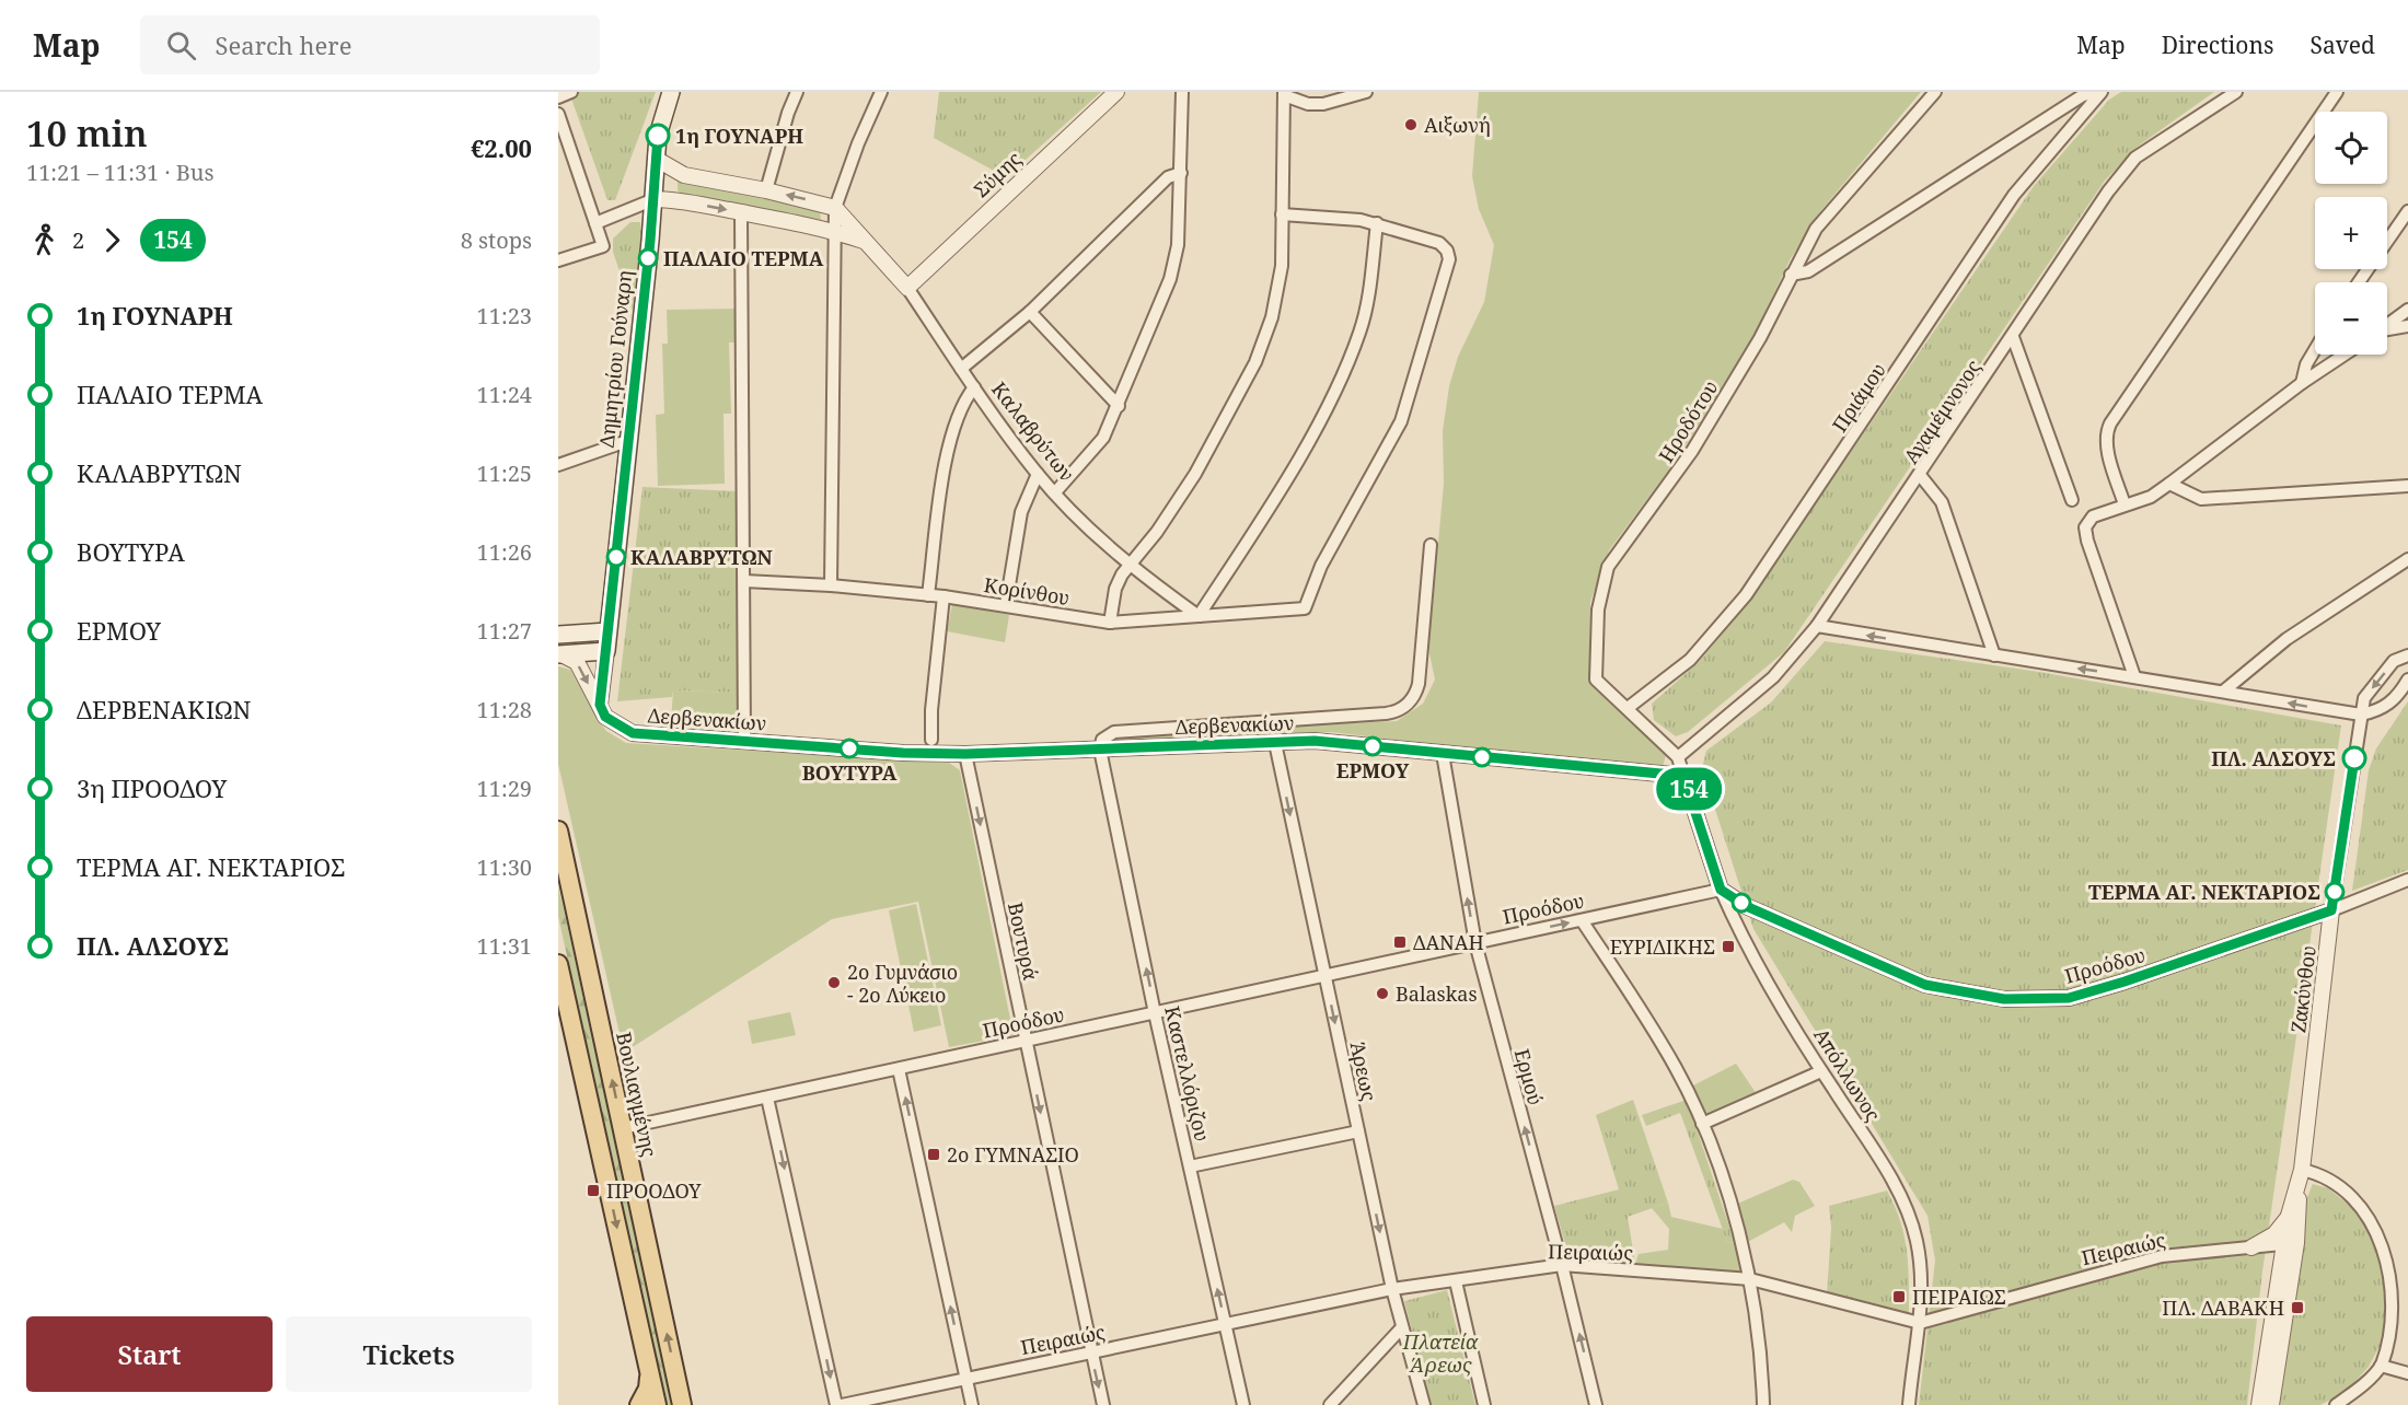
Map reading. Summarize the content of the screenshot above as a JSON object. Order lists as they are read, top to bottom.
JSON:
{
  "streets": {
    "main road": ["Δημητρίου Γούναρη", "Βουλιαγμένης"],
    "street": [
      "Σύμης",
      "Πριάμου",
      "Αγαμέμνονος",
      "Ηροδότου",
      "Καλαβρύτων",
      "Κορίνθου",
      "Δερβενακίων",
      "Προόδου",
      "Βουτυρά",
      "Ζακύνθου",
      "Άρεως",
      "Καστελλόριζου",
      "Απόλλωνος",
      "Ερμού",
      "Πειραιώς"
    ]
  },
  "crossings": [
    ["Σύμης", "Καλαβρύτων"],
    ["Δημητρίου Γούναρη", "Καλαβρύτων"],
    ["Πριάμου", "Ηροδότου"],
    ["Αγαμέμνονος", "Ηροδότου"],
    ["Ηροδότου", "Δερβενακίων"],
    ["Ηροδότου", "Απόλλωνος"],
    ["Καλαβρύτων", "Κορίνθου"],
    ["Δερβενακίων", "Βουτυρά"],
    ["Δερβενακίων", "Άρεως"],
    ["Δερβενακίων", "Καστελλόριζου"],
    ["Δερβενακίων", "Απόλλωνος"],
    ["Δερβενακίων", "Ερμού"],
    ["Προόδου", "Βουτυρά"],
    ["Προόδου", "Ζακύνθου"],
    ["Προόδου", "Άρεως"],
    ["Προόδου", "Καστελλόριζου"],
    ["Προόδου", "Απόλλωνος"],
    ["Προόδου", "Ερμού"],
    ["Προόδου", "Βουλιαγμένης"],
    ["Βουτυρά", "Πειραιώς"],
    ["Ζακύνθου", "Πειραιώς"],
    ["Άρεως", "Πειραιώς"],
    ["Καστελλόριζου", "Πειραιώς"],
    ["Απόλλωνος", "Πειραιώς"],
    ["Ερμού", "Πειραιώς"]
  ],
  "one_way": [
    "Βουτυρά",
    "Άρεως",
    "Καστελλόριζου",
    "Ερμού"
  ],
  "parks": ["Πλατεία Άρεως"],
  "places": {
    "other": [
      "Αιξωνή",
      "1η ΓΟΥΝΑΡΗ",
      "ΠΑΛΑΙΟ ΤΕΡΜΑ",
      "ΚΑΛΑΒΡΥΤΩΝ",
      "ΕΡΜΟΥ",
      "ΒΟΥΤΥΡΑ",
      "ΠΛ. ΑΛΣΟΥΣ",
      "ΤΕΡΜΑ ΑΓ. ΝΕΚΤΑΡΙΟΣ",
      "2ο Γυμνάσιο - 2ο Λύκειο",
      "Balaskas"
    ],
    "transit": [
      "ΔΑΝΑΗ",
      "ΕΥΡΙΔΙΚΗΣ",
      "2ο ΓΥΜΝΑΣΙΟ",
      "ΠΡΟΟΔΟΥ",
      "ΠΕΙΡΑΙΩΣ",
      "ΠΛ. ΔΑΒΑΚΗ"
    ]
  },
  "lines": ["bus line 154"],
  "page": {
    "header": "Map",
    "search": "Search here",
    "nav": ["Map", "Directions", "Saved"],
    "heading": ["10 min", "11:21 – 11:31 · Bus", "€2.00"],
    "on_map": "154",
    "map_buttons": ["+", "−"],
    "legs": ["2", "154", "8 stops"],
    "list": [
      {
        "name": "1η ΓΟΥΝΑΡΗ",
        "value": "11:23"
      },
      {
        "name": "ΠΑΛΑΙΟ ΤΕΡΜΑ",
        "value": "11:24"
      },
      {
        "name": "ΚΑΛΑΒΡΥΤΩΝ",
        "value": "11:25"
      },
      {
        "name": "ΒΟΥΤΥΡΑ",
        "value": "11:26"
      },
      {
        "name": "ΕΡΜΟΥ",
        "value": "11:27"
      },
      {
        "name": "ΔΕΡΒΕΝΑΚΙΩΝ",
        "value": "11:28"
      },
      {
        "name": "3η ΠΡΟΟΔΟΥ",
        "value": "11:29"
      },
      {
        "name": "ΤΕΡΜΑ ΑΓ. ΝΕΚΤΑΡΙΟΣ",
        "value": "11:30"
      },
      {
        "name": "ΠΛ. ΑΛΣΟΥΣ",
        "value": "11:31"
      }
    ],
    "buttons": ["Start", "Tickets"]
  }
}
